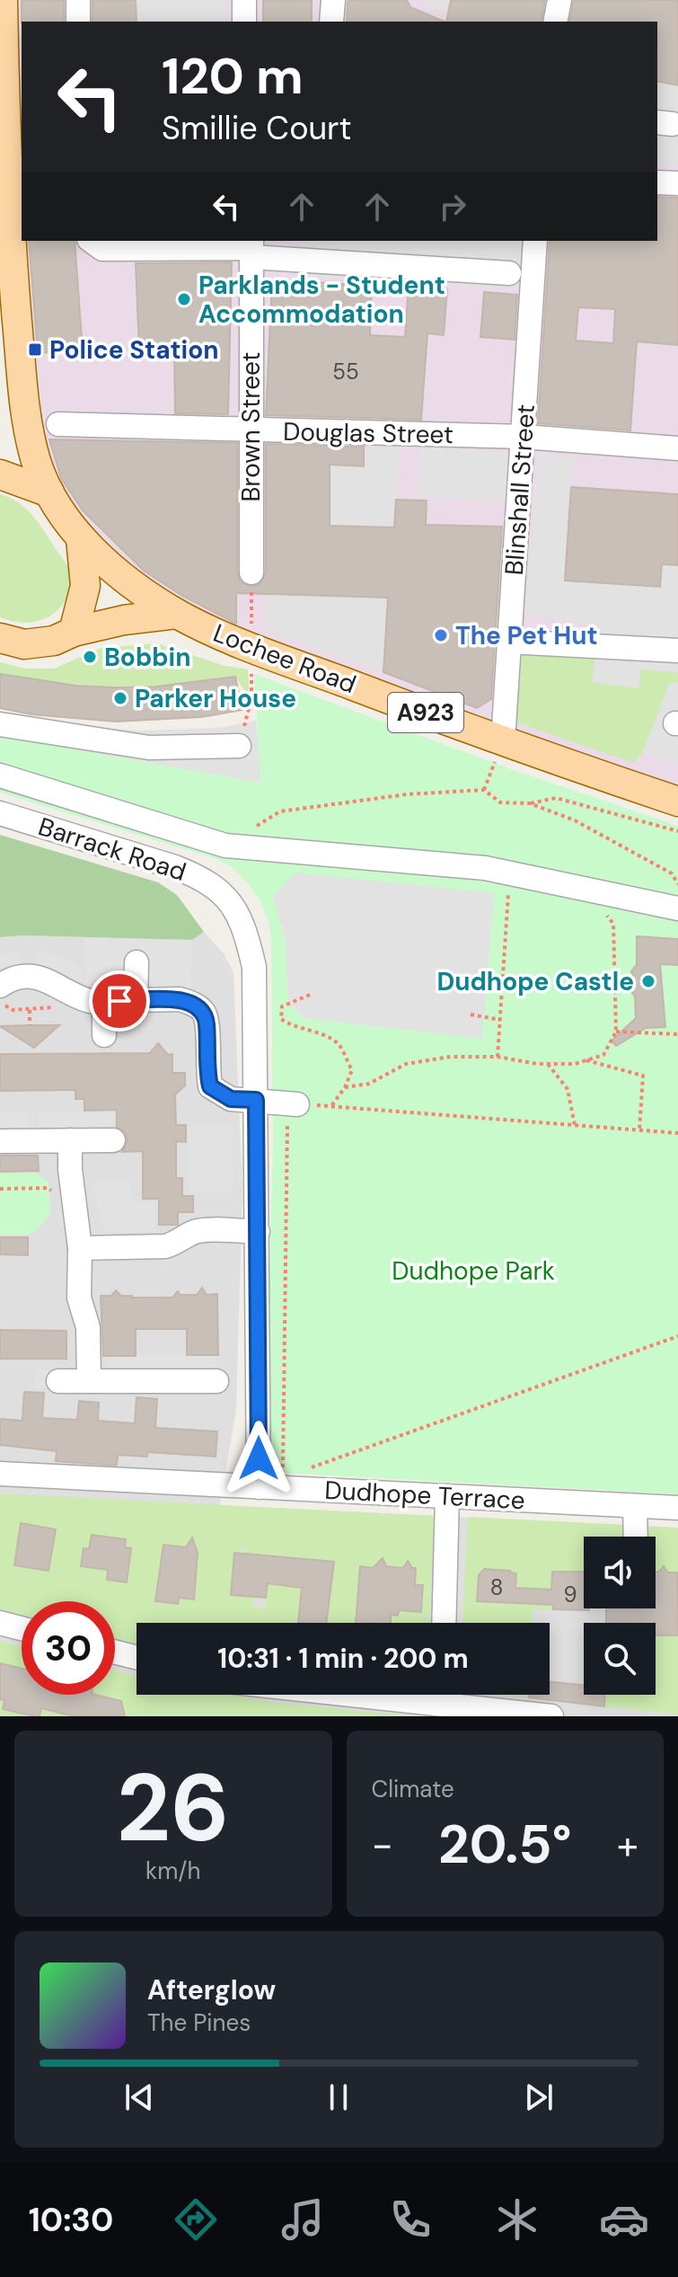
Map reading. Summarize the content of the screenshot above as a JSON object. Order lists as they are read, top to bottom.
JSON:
{
  "streets": {
    "main road": ["Lochee Road", "A923"],
    "street": [
      "Brown Street",
      "Douglas Street",
      "Blinshall Street",
      "Barrack Road",
      "Dudhope Terrace"
    ]
  },
  "crossings": [
    ["Brown Street", "Douglas Street"],
    ["Douglas Street", "Blinshall Street"],
    ["Blinshall Street", "Lochee Road"],
    ["Barrack Road", "Dudhope Terrace"]
  ],
  "parks": ["Dudhope Park"],
  "places": {
    "other": [
      "Parklands - Student Accommodation",
      "The Pet Hut",
      "Bobbin",
      "Parker House",
      "Dudhope Castle"
    ],
    "transit": ["Police Station"]
  },
  "house_numbers": ["55", "8", "9"],
  "page": {
    "turn": ["120 m", "Smillie Court"],
    "limit": "30",
    "trip": "10:31 · 1 min · 200 m",
    "tile": [
      ["26", "km/h"],
      "Climate"
    ],
    "heat": ["−", "20.5°", "+"],
    "song": ["Afterglow", "The Pines"],
    "tabs": "10:30"
  }
}
